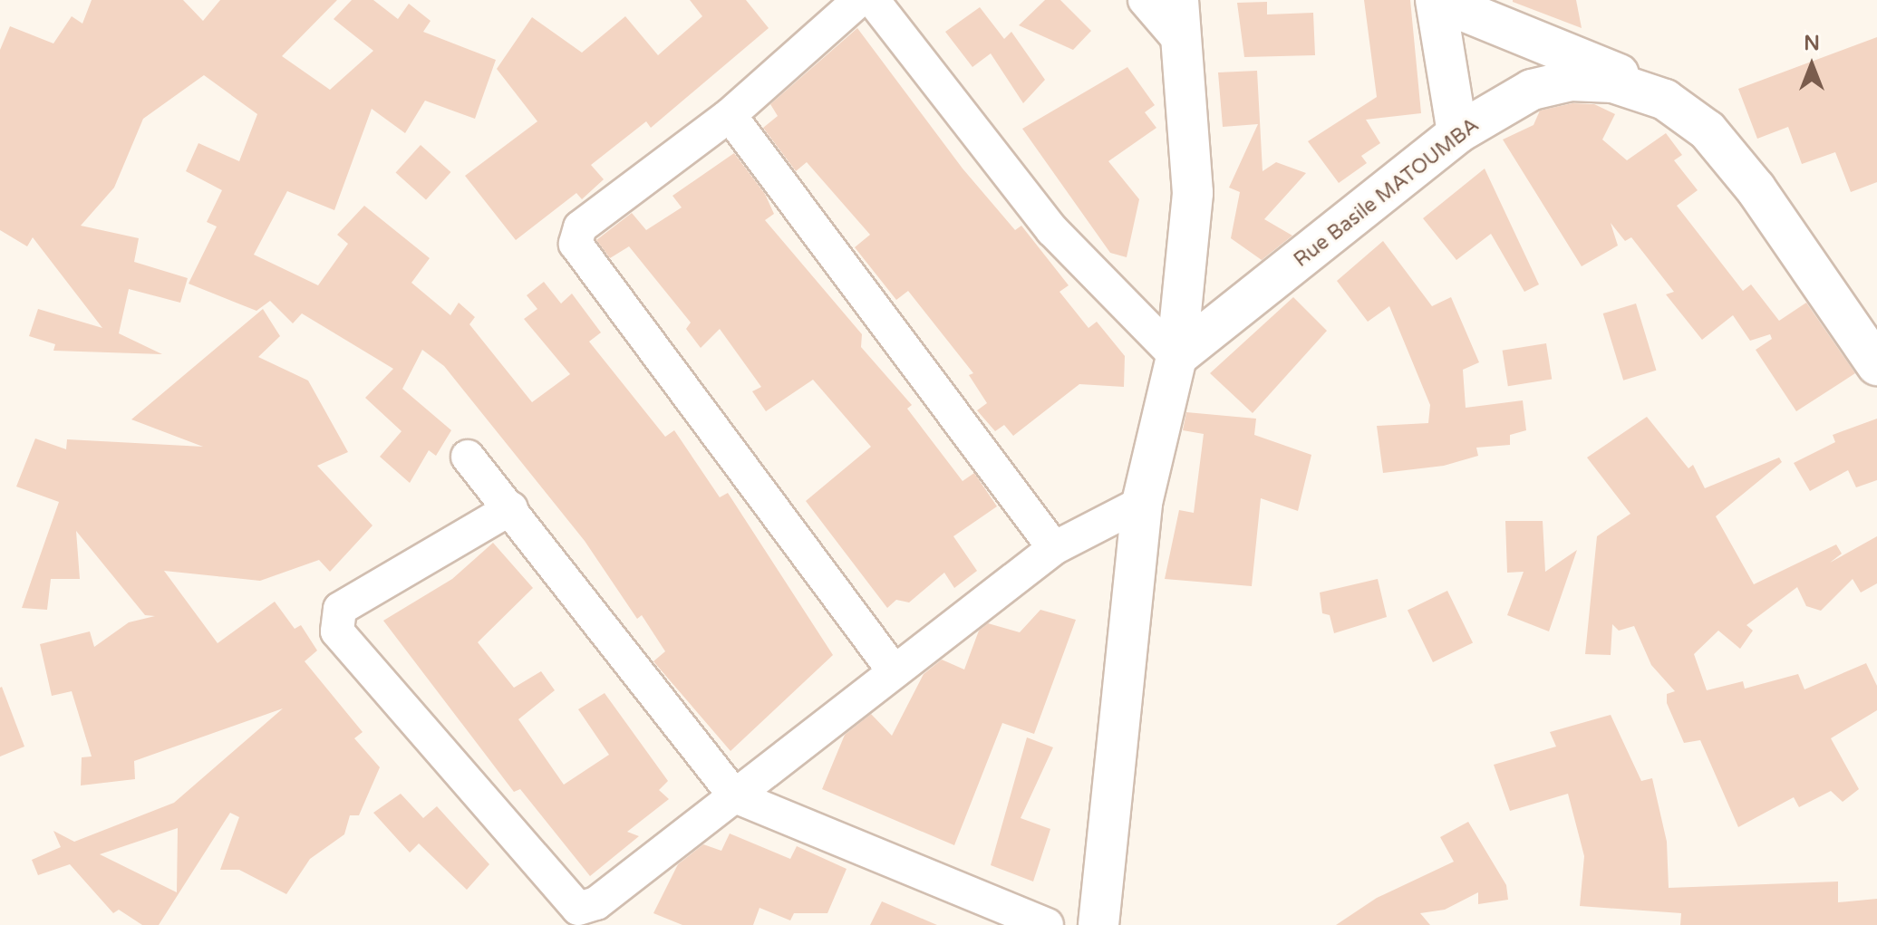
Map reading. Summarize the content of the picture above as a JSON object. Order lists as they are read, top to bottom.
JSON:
{
  "streets": {
    "street": ["Rue Basile MATOUMBA"]
  },
  "north": "top"
}
